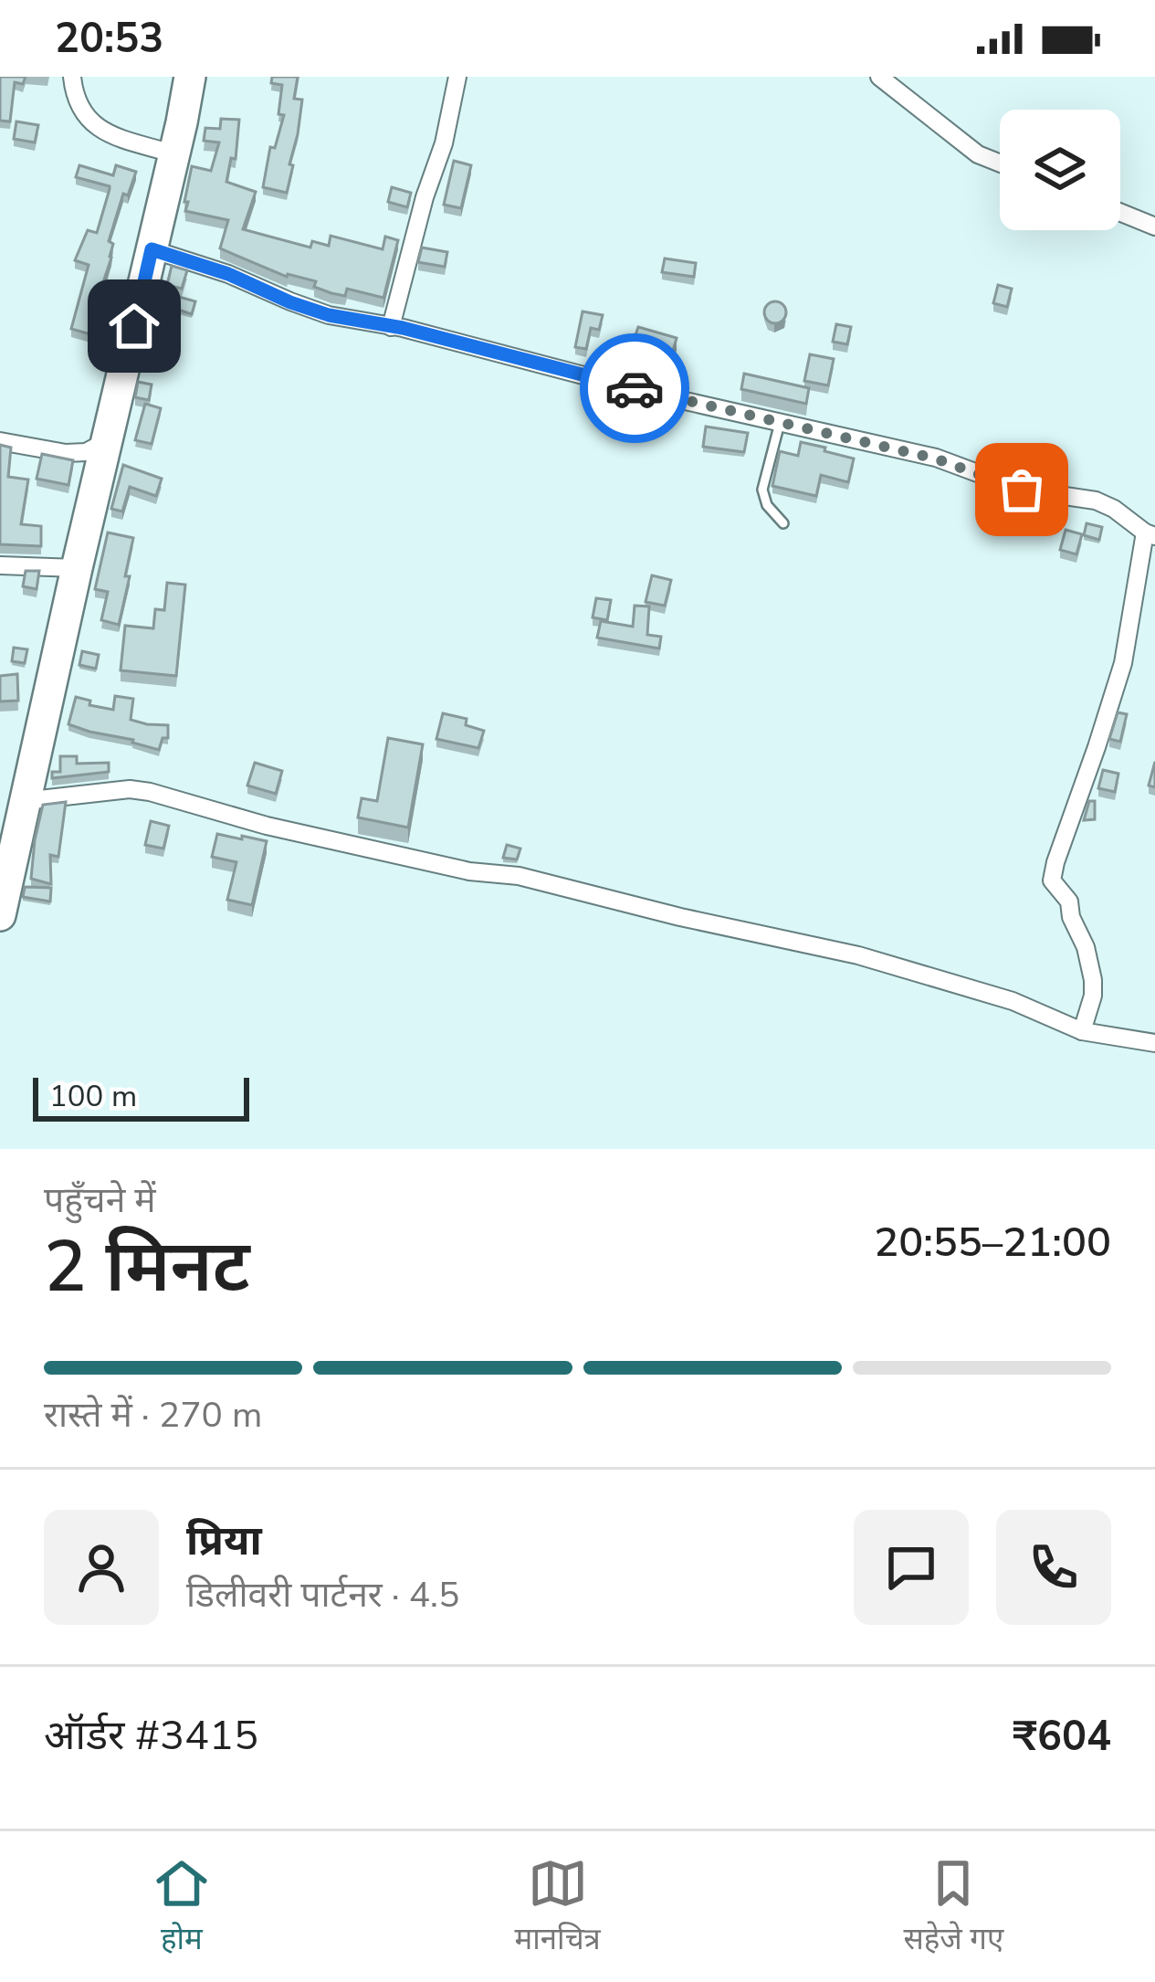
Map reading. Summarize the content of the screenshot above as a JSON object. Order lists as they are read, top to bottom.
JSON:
{
  "scale_bar": "100 m",
  "page": {
    "status": "20:53",
    "scale": "100 m",
    "heading": ["2 मिनट", "पहुँचने में", "20:55–21:00"],
    "panel": [
      "प्रिया",
      "डिलीवरी पार्टनर · 4.5",
      "ऑर्डर #3415",
      "₹604"
    ],
    "bar": "रास्ते में · 270 m",
    "tabs": ["होम", "मानचित्र", "सहेजे गए"]
  }
}
